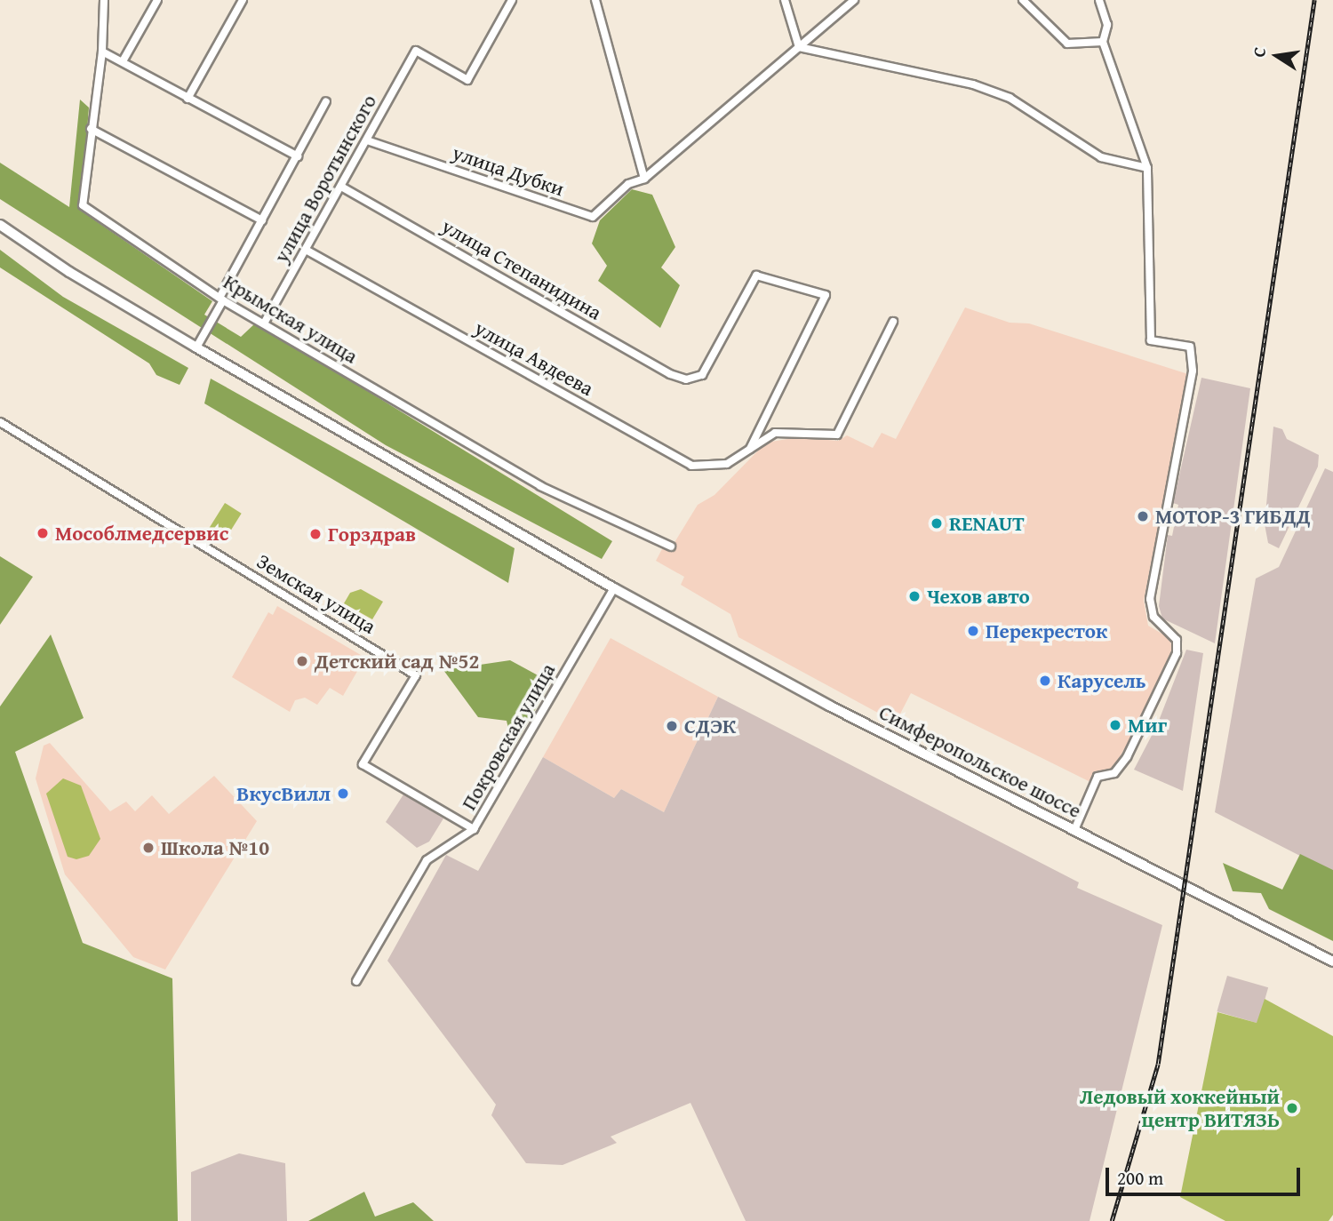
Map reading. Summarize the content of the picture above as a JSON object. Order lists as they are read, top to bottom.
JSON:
{
  "streets": {
    "main road": ["Симферопольское шоссе"],
    "street": [
      "улица Дубки",
      "улица Воротынского",
      "улица Степанидина",
      "Крымская улица",
      "улица Авдеева",
      "Земская улица",
      "Покровская улица"
    ]
  },
  "crossings": [
    ["улица Дубки", "улица Воротынского"],
    ["улица Воротынского", "улица Степанидина"],
    ["улица Воротынского", "Крымская улица"],
    ["улица Воротынского", "улица Авдеева"],
    ["улица Воротынского", "Симферопольское шоссе"],
    ["улица Степанидина", "улица Авдеева"],
    ["Земская улица", "Покровская улица"],
    ["Покровская улица", "Симферопольское шоссе"]
  ],
  "places": [
    "МОТОР-3 ГИБДД",
    "RENAUT",
    "Мособлмедсервис",
    "Горздрав",
    "Чехов авто",
    "Перекресток",
    "Детский сад №52",
    "Карусель",
    "Миг",
    "СДЭК",
    "ВкусВилл",
    "Школа №10",
    "Ледовый хоккейный центр ВИТЯЗЬ"
  ],
  "scale_bar": "200 m",
  "north": "left"
}
